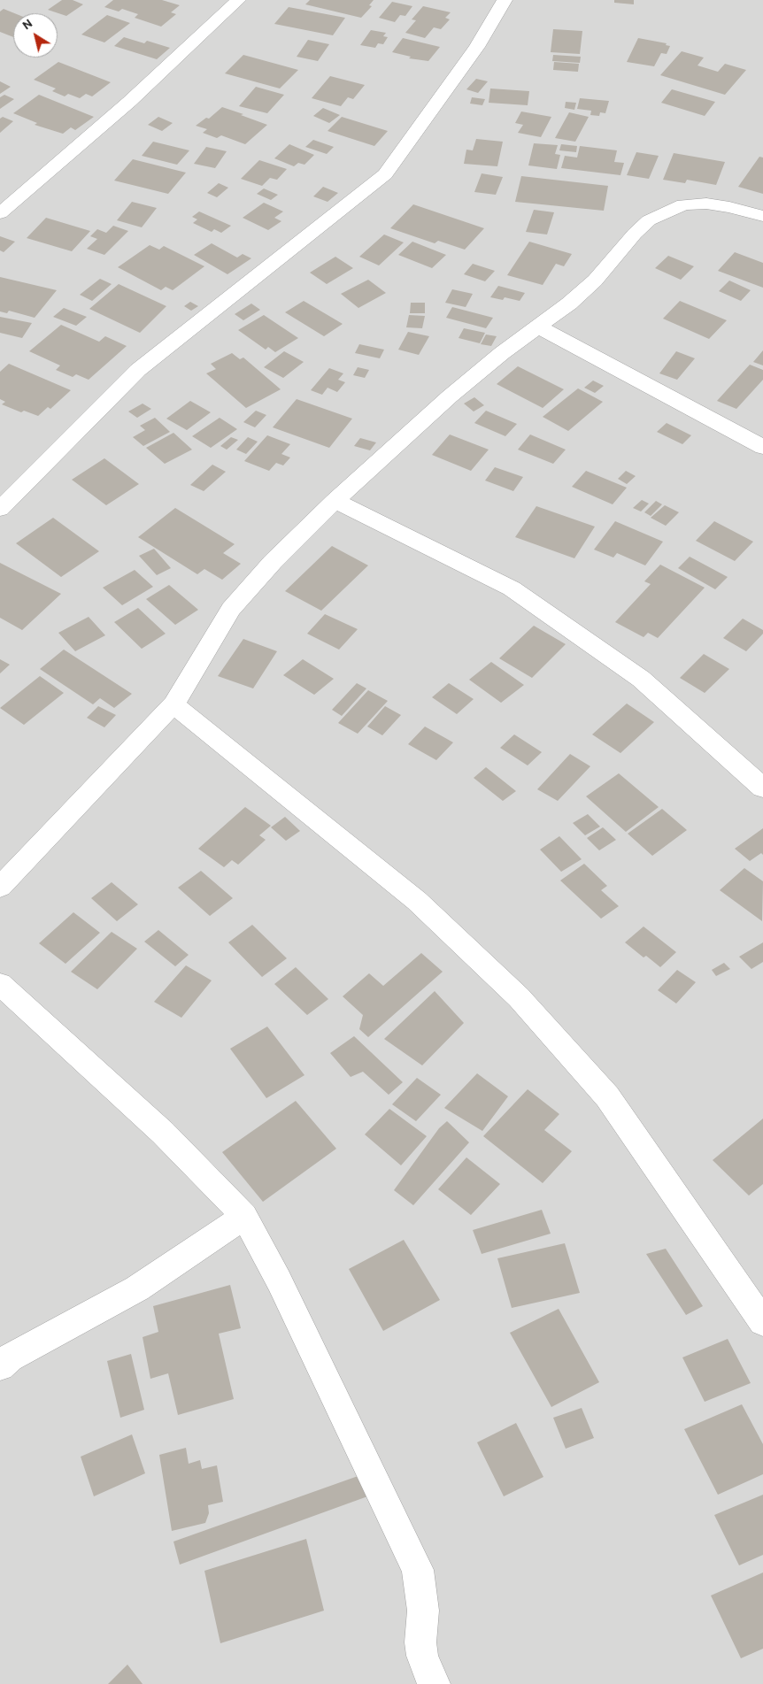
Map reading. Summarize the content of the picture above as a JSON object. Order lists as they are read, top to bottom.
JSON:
{
  "north": "top left"
}
